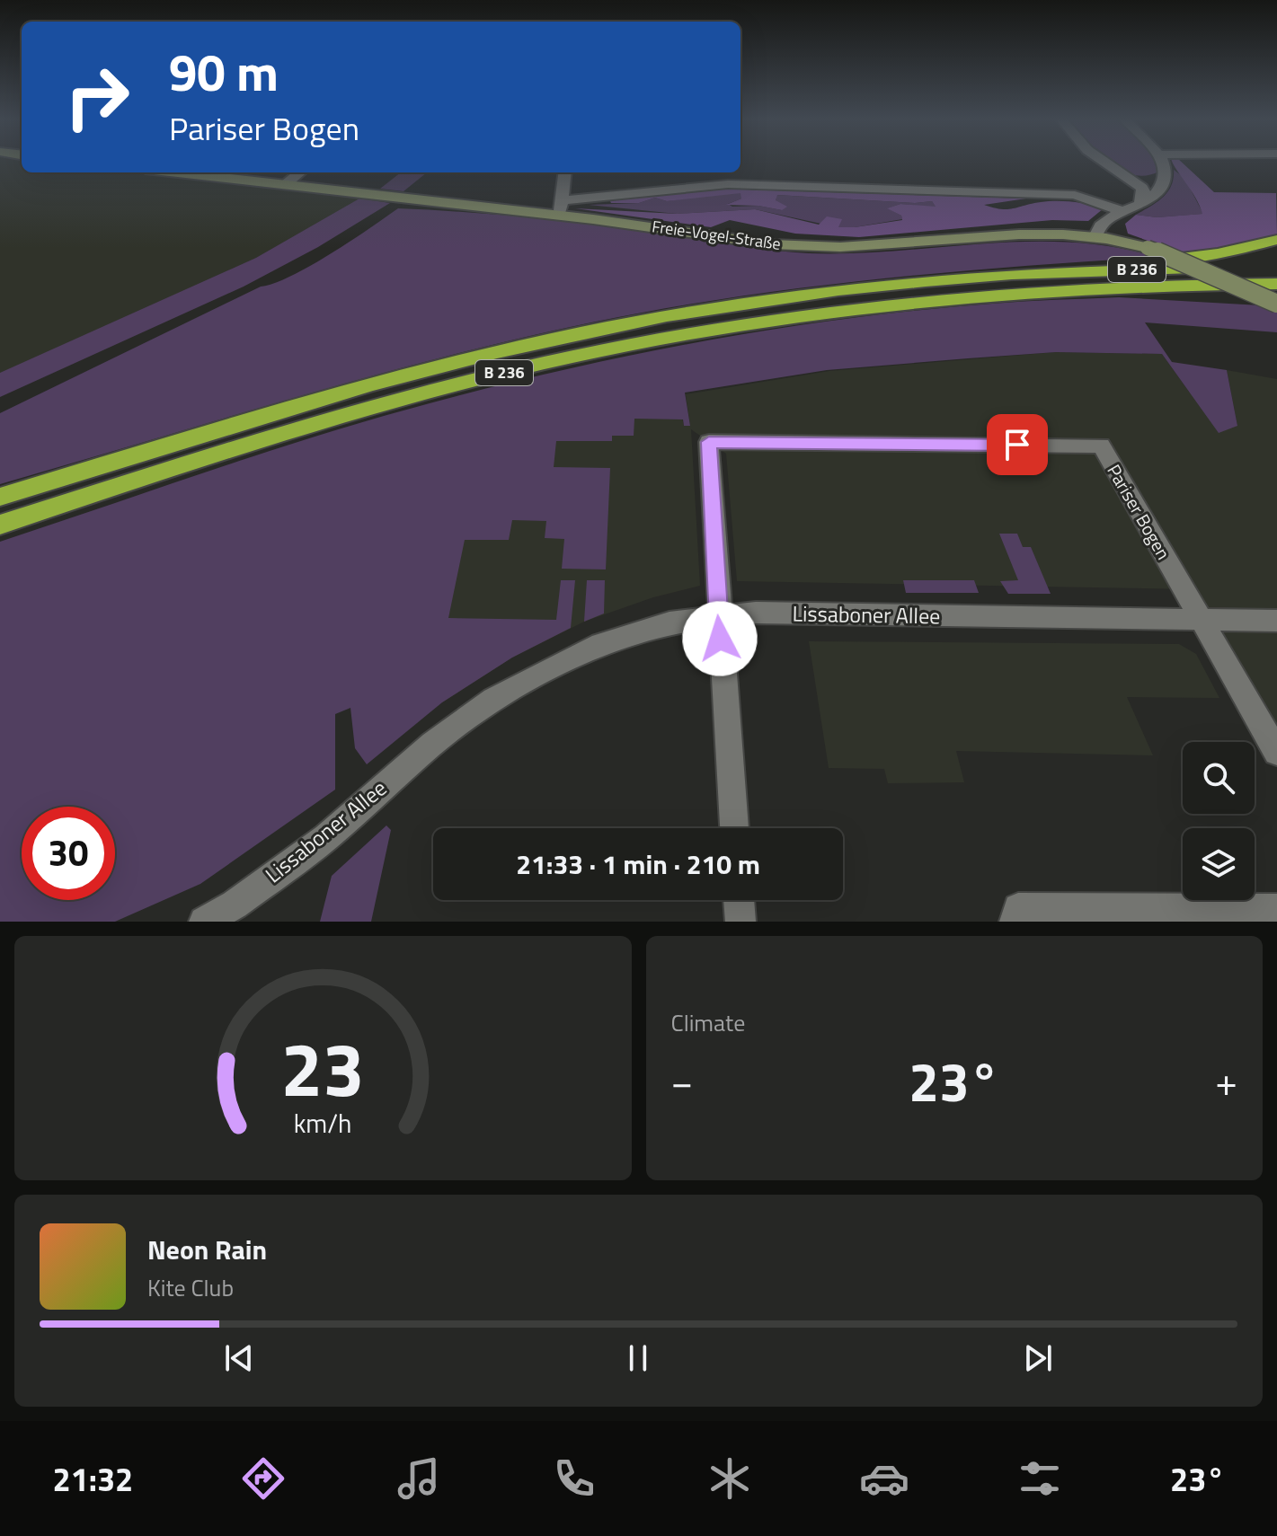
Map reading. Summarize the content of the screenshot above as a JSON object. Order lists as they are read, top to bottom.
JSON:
{
  "streets": {
    "highway": ["B 236"],
    "street": ["Freie-Vogel-Straße", "Pariser Bogen", "Lissaboner Allee"]
  },
  "crossings": [
    ["Pariser Bogen", "Lissaboner Allee"]
  ],
  "page": {
    "turn": ["90 m", "Pariser Bogen"],
    "limit": "30",
    "trip": "21:33 · 1 min · 210 m",
    "tile": "Climate",
    "heat": ["−", "23°", "+"],
    "song": ["Neon Rain", "Kite Club"],
    "tabs": ["21:32", "23°"],
    "gauge": ["23", "km/h"]
  }
}
